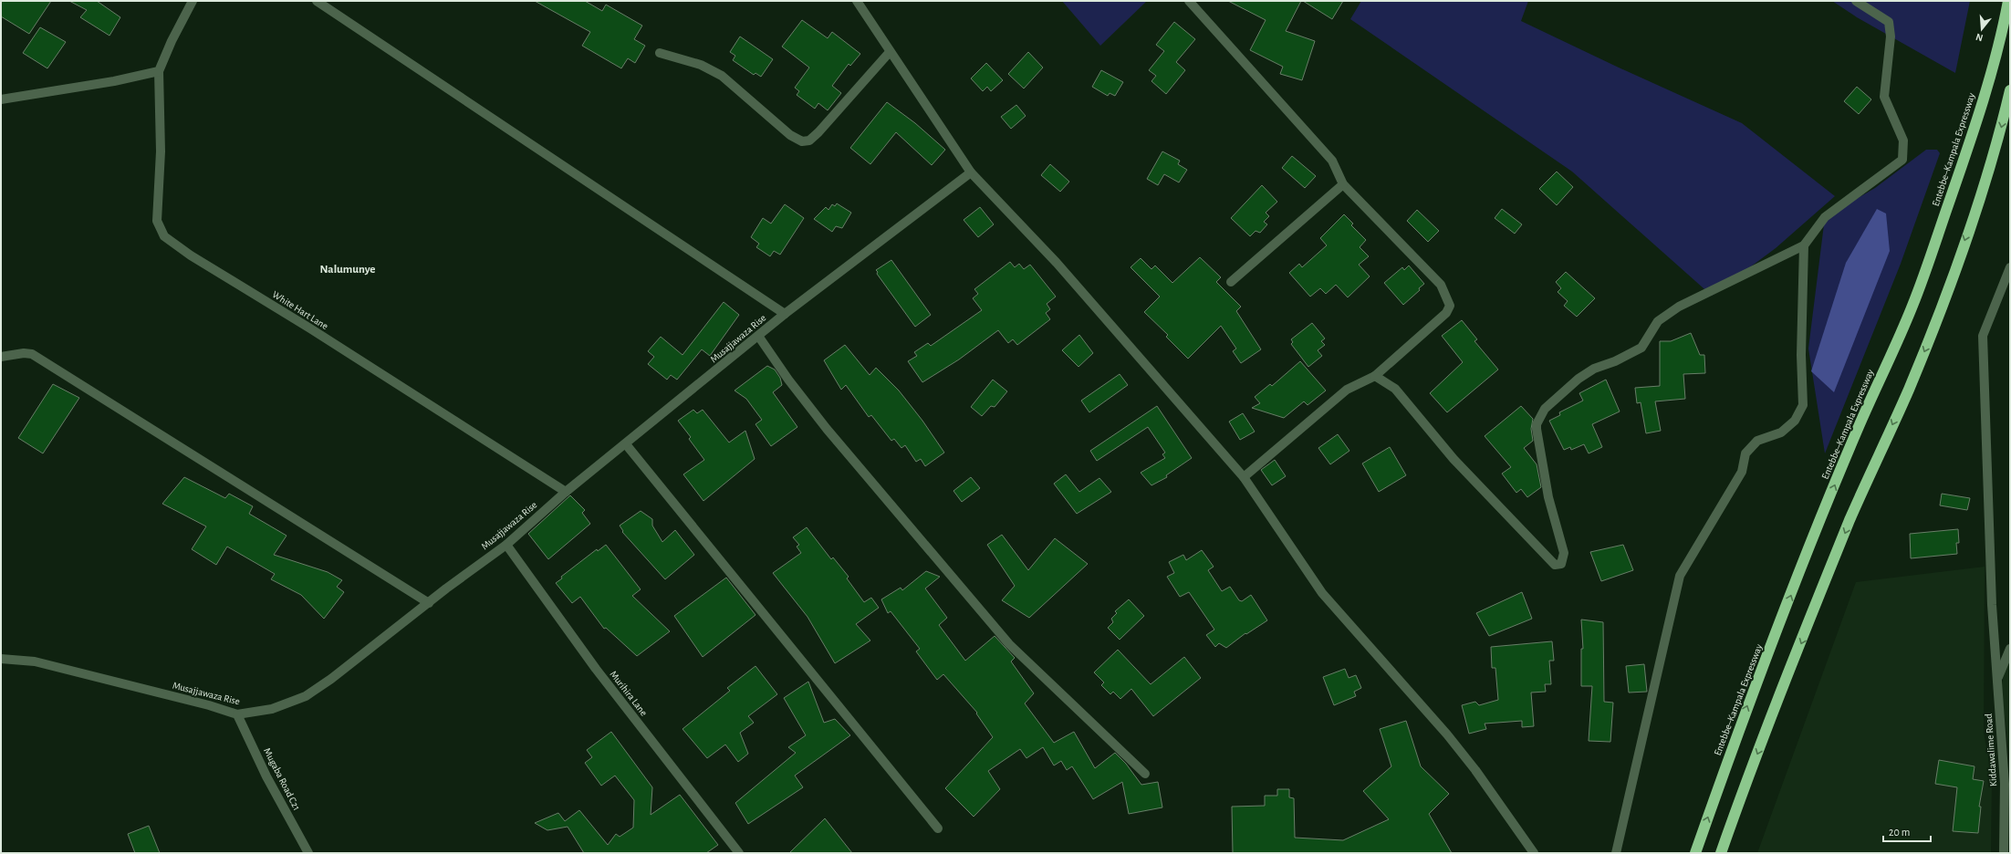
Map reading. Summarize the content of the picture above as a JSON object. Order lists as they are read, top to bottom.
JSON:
{
  "streets": {
    "highway": ["Entebbe–Kampala Expressway"],
    "street": [
      "White Hart Lane",
      "Musajjawaza Rise",
      "Murihira Lane",
      "Kiddawalime Road",
      "Mugaba Road C21"
    ]
  },
  "crossings": [
    ["White Hart Lane", "Musajjawaza Rise"],
    ["Musajjawaza Rise", "Murihira Lane"],
    ["Musajjawaza Rise", "Mugaba Road C21"]
  ],
  "districts": ["Nalumunye"],
  "scale_bar": "20 m",
  "north": "bottom"
}
